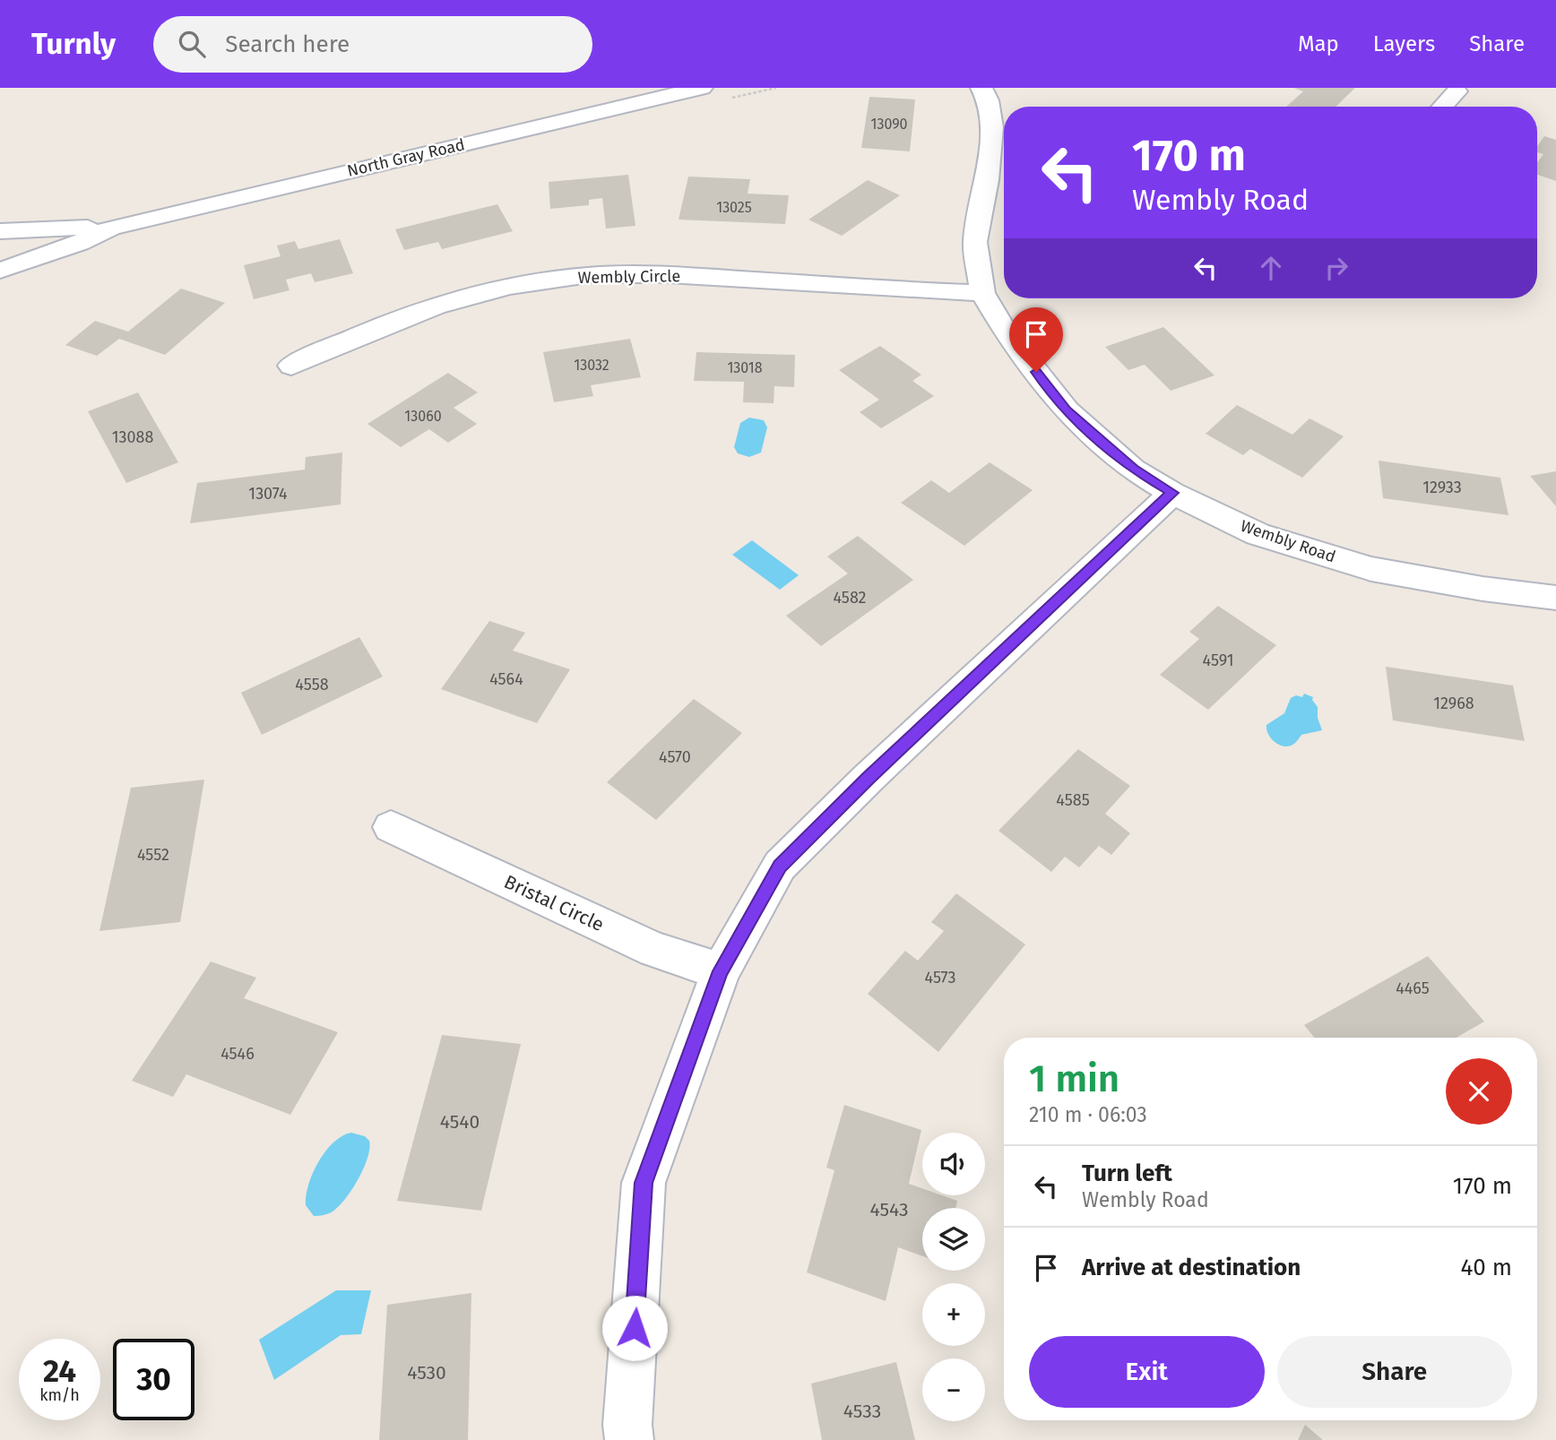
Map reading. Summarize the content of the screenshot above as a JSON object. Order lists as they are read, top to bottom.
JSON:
{
  "streets": {
    "street": [
      "North Gray Road",
      "Wembly Circle",
      "Wembly Road",
      "Bristal Circle"
    ]
  },
  "crossings": [
    ["Wembly Circle", "Wembly Road"]
  ],
  "house_numbers": [
    "13090",
    "13025",
    "13032",
    "13018",
    "13060",
    "13088",
    "12933",
    "13074",
    "4582",
    "4591",
    "4564",
    "4558",
    "12968",
    "4570",
    "4585",
    "4552",
    "4573",
    "4465",
    "4546",
    "4540",
    "4543",
    "4530",
    "4533"
  ],
  "page": {
    "header": "Turnly",
    "search": "Search here",
    "nav": ["Map", "Layers", "Share"],
    "turn": ["170 m", "Wembly Road"],
    "heading": ["1 min", "210 m · 06:03"],
    "map_buttons": ["+", "−"],
    "list": [
      {
        "name": "Turn left",
        "note": "Wembly Road",
        "value": "170 m"
      },
      {
        "name": "Arrive at destination",
        "value": "40 m"
      }
    ],
    "buttons": ["Exit", "Share"],
    "speed": "24 km/h",
    "limit": "30"
  }
}
